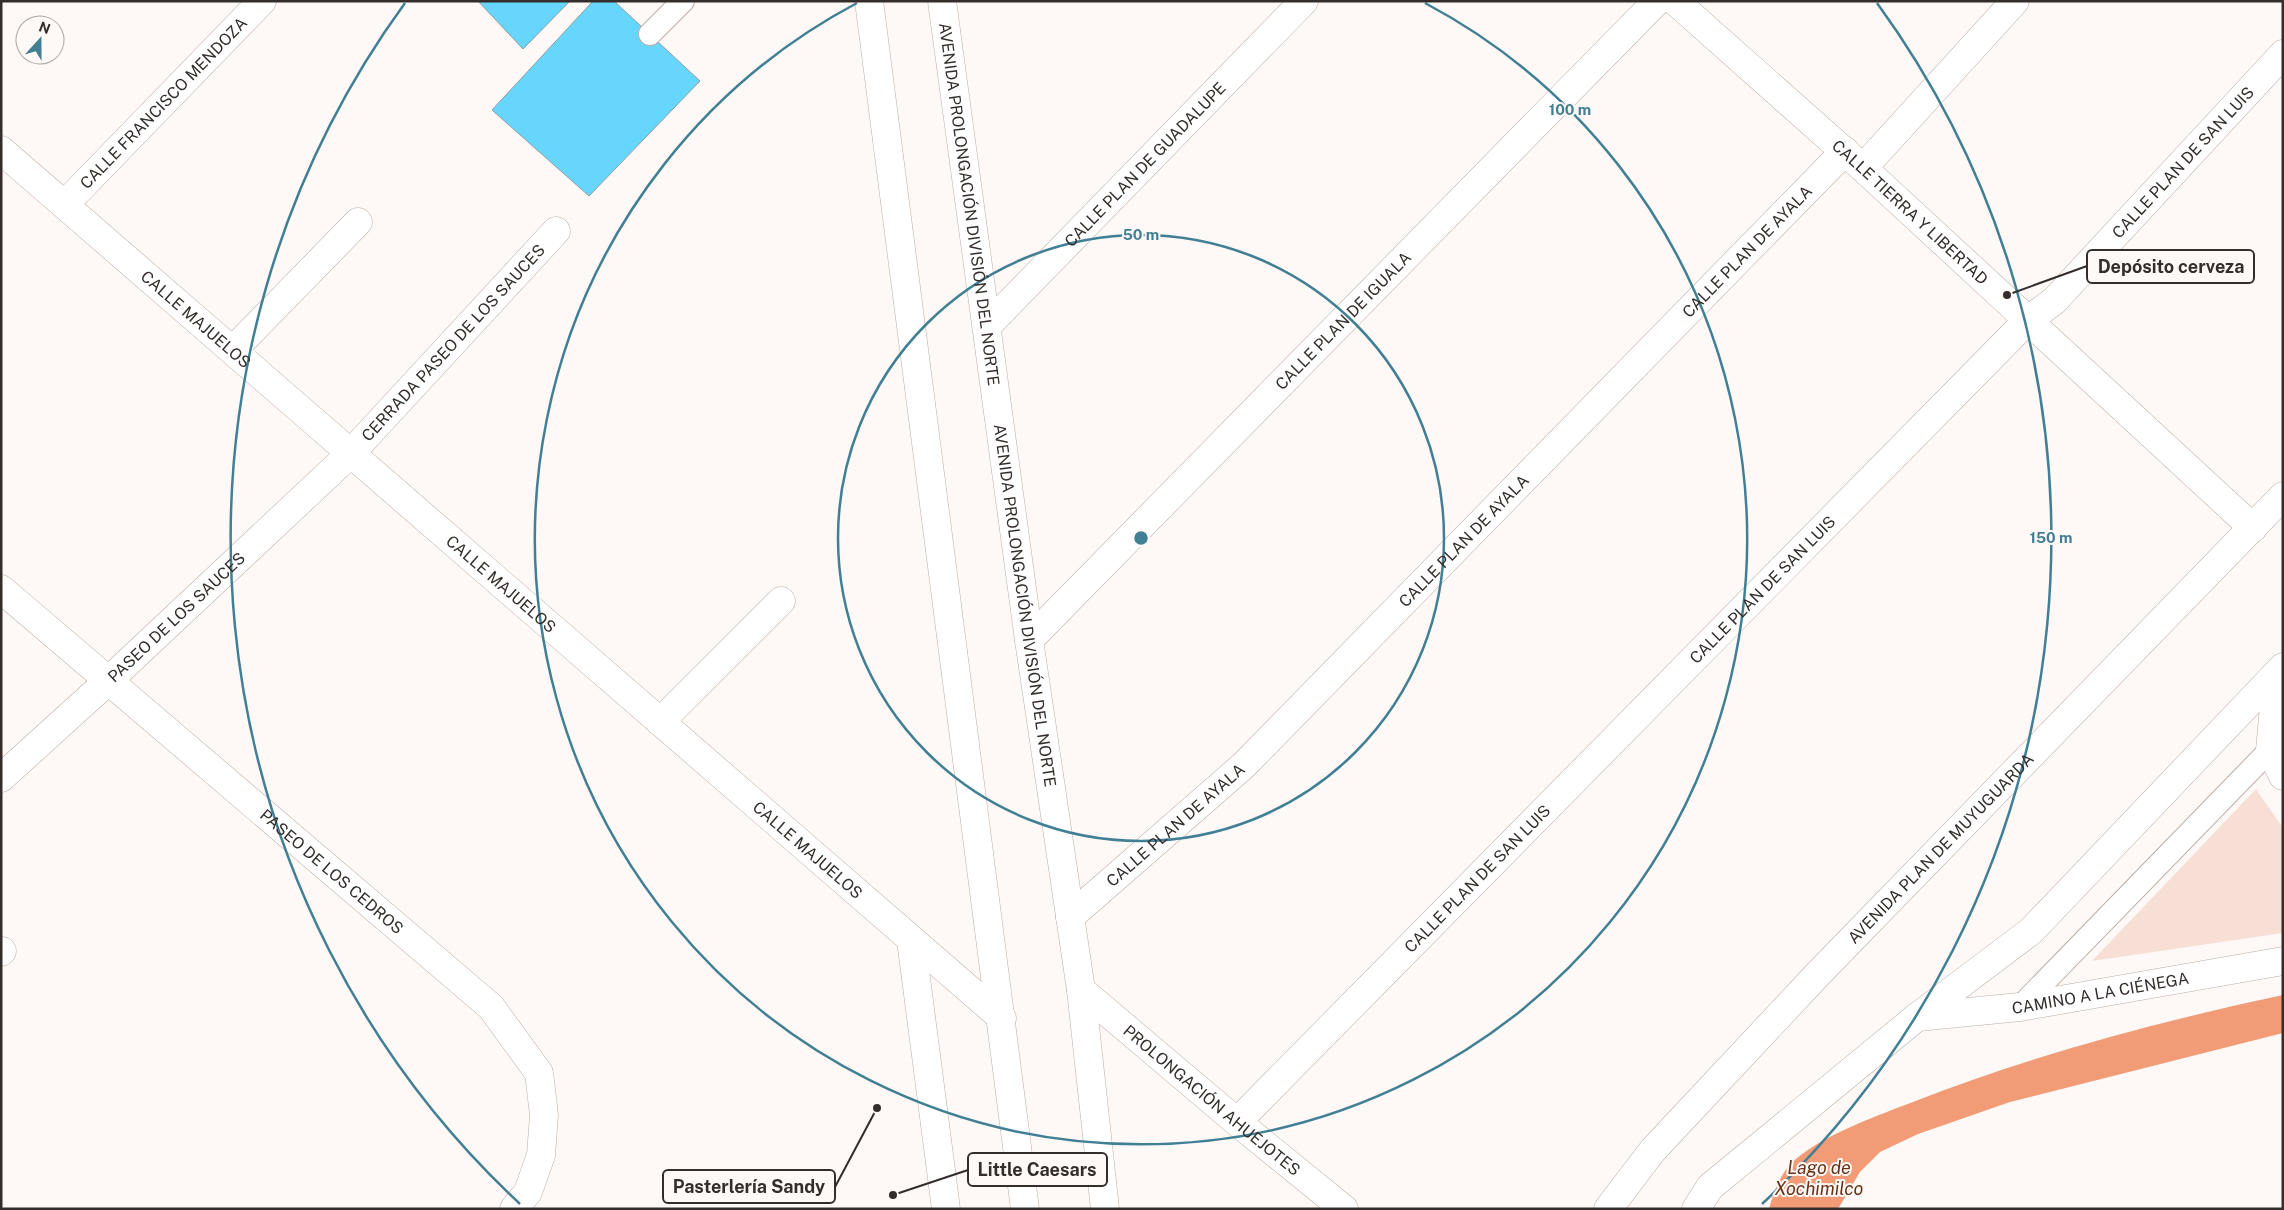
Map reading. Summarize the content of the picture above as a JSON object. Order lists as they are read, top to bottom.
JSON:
{
  "streets": {
    "street": [
      "CALLE FRANCISCO MENDOZA",
      "CALLE PLAN DE SAN LUIS",
      "CALLE PLAN DE GUADALUPE",
      "AVENIDA PROLONGACIÓN DIVISIÓN DEL NORTE",
      "CALLE TIERRA Y LIBERTAD",
      "CALLE PLAN DE AYALA",
      "CALLE MAJUELOS",
      "CALLE PLAN DE IGUALA",
      "CERRADA PASEO DE LOS SAUCES",
      "PASEO DE LOS SAUCES",
      "AVENIDA PLAN DE MUYUGUARDA",
      "PASEO DE LOS CEDROS",
      "CAMINO A LA CIÉNEGA",
      "PROLONGACIÓN AHUEJOTES"
    ]
  },
  "crossings": [
    ["CALLE FRANCISCO MENDOZA", "CALLE MAJUELOS"],
    ["CALLE PLAN DE SAN LUIS", "CALLE TIERRA Y LIBERTAD"],
    ["CALLE PLAN DE SAN LUIS", "PROLONGACIÓN AHUEJOTES"],
    ["CALLE PLAN DE GUADALUPE", "AVENIDA PROLONGACIÓN DIVISIÓN DEL NORTE"],
    ["AVENIDA PROLONGACIÓN DIVISIÓN DEL NORTE", "CALLE PLAN DE AYALA"],
    ["AVENIDA PROLONGACIÓN DIVISIÓN DEL NORTE", "CALLE PLAN DE IGUALA"],
    ["AVENIDA PROLONGACIÓN DIVISIÓN DEL NORTE", "PROLONGACIÓN AHUEJOTES"],
    ["CALLE TIERRA Y LIBERTAD", "CALLE PLAN DE AYALA"],
    ["CALLE TIERRA Y LIBERTAD", "AVENIDA PLAN DE MUYUGUARDA"],
    ["CALLE MAJUELOS", "CERRADA PASEO DE LOS SAUCES"],
    ["CALLE MAJUELOS", "PASEO DE LOS SAUCES"],
    ["CERRADA PASEO DE LOS SAUCES", "PASEO DE LOS SAUCES"],
    ["PASEO DE LOS SAUCES", "PASEO DE LOS CEDROS"]
  ],
  "water": ["Lago de Xochimilco"],
  "places": ["Depósito cerveza", "Pasterlería Sandy", "Little Caesars"],
  "north": "top",
  "rings": ["100 m", "50 m", "150 m"]
}
